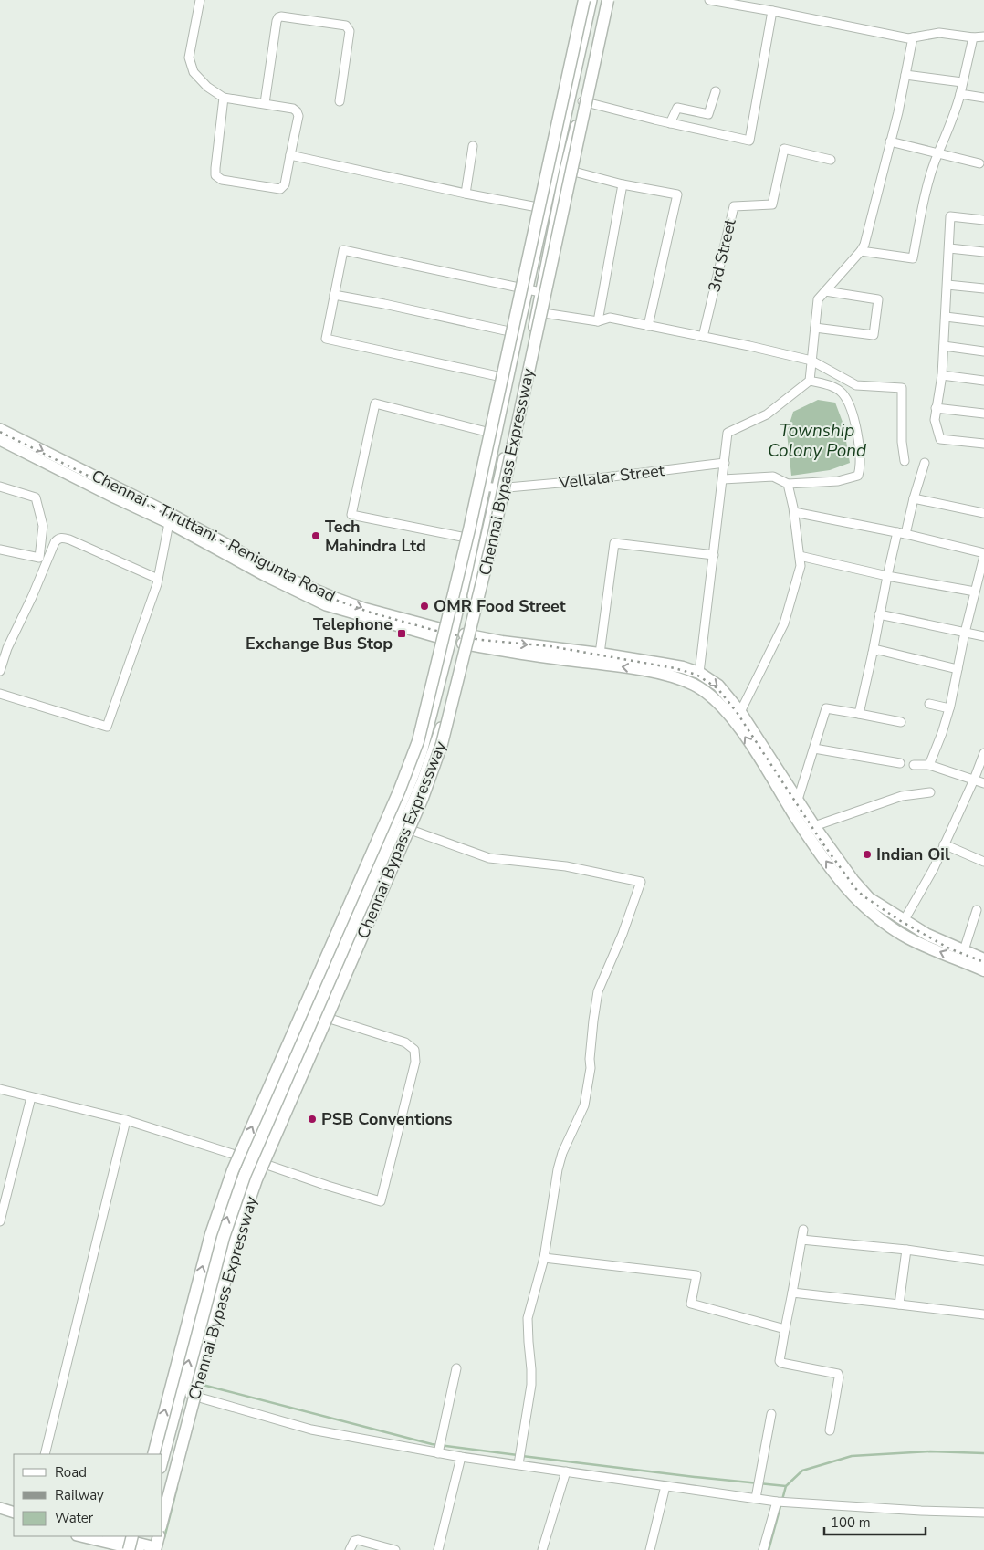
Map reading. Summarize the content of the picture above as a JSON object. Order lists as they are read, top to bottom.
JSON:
{
  "streets": {
    "highway": ["Chennai Bypass Expressway", "Chennai - Tiruttani - Renigunta Road"],
    "street": ["3rd Street", "Vellalar Street"]
  },
  "water": ["Township Colony Pond"],
  "places": {
    "other": [
      "Tech Mahindra Ltd",
      "OMR Food Street",
      "Indian Oil",
      "PSB Conventions"
    ],
    "transit": ["Telephone Exchange Bus Stop"]
  },
  "legend": ["Road", "Railway", "Water"],
  "scale_bar": "100 m"
}
